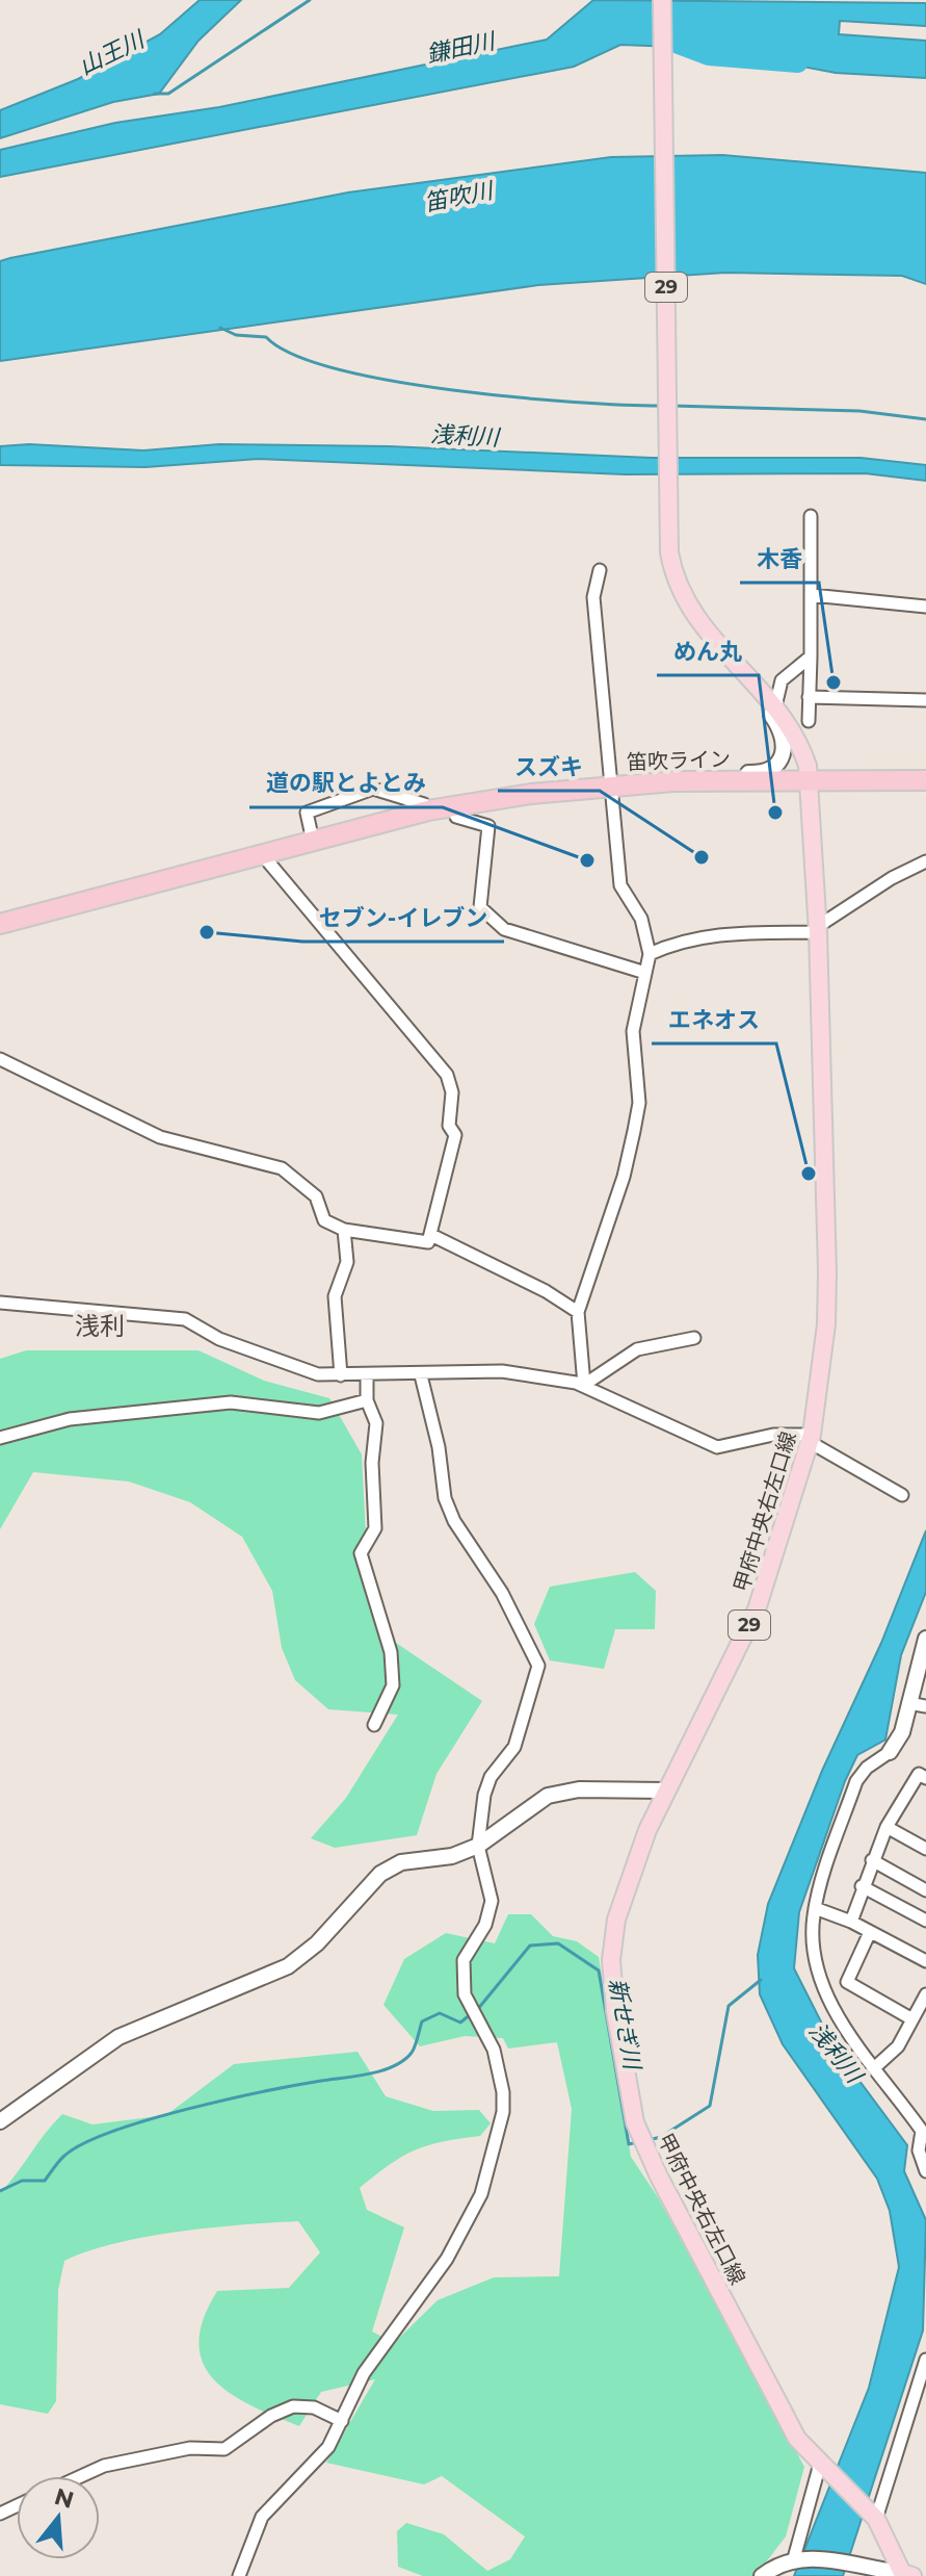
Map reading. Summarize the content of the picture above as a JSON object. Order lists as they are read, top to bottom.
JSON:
{
  "streets": {
    "highway": ["笛吹ライン"],
    "main road": ["29", "甲府中央右左口線"]
  },
  "crossings": [
    ["笛吹ライン", "甲府中央右左口線"]
  ],
  "districts": ["浅利"],
  "water": [
    "鎌田川",
    "山王川",
    "笛吹川",
    "浅利川",
    "新せぎ川"
  ],
  "places": [
    "木香",
    "めん丸",
    "スズキ",
    "道の駅とよとみ",
    "セブン-イレブン",
    "エネオス"
  ],
  "north": "top"
}
